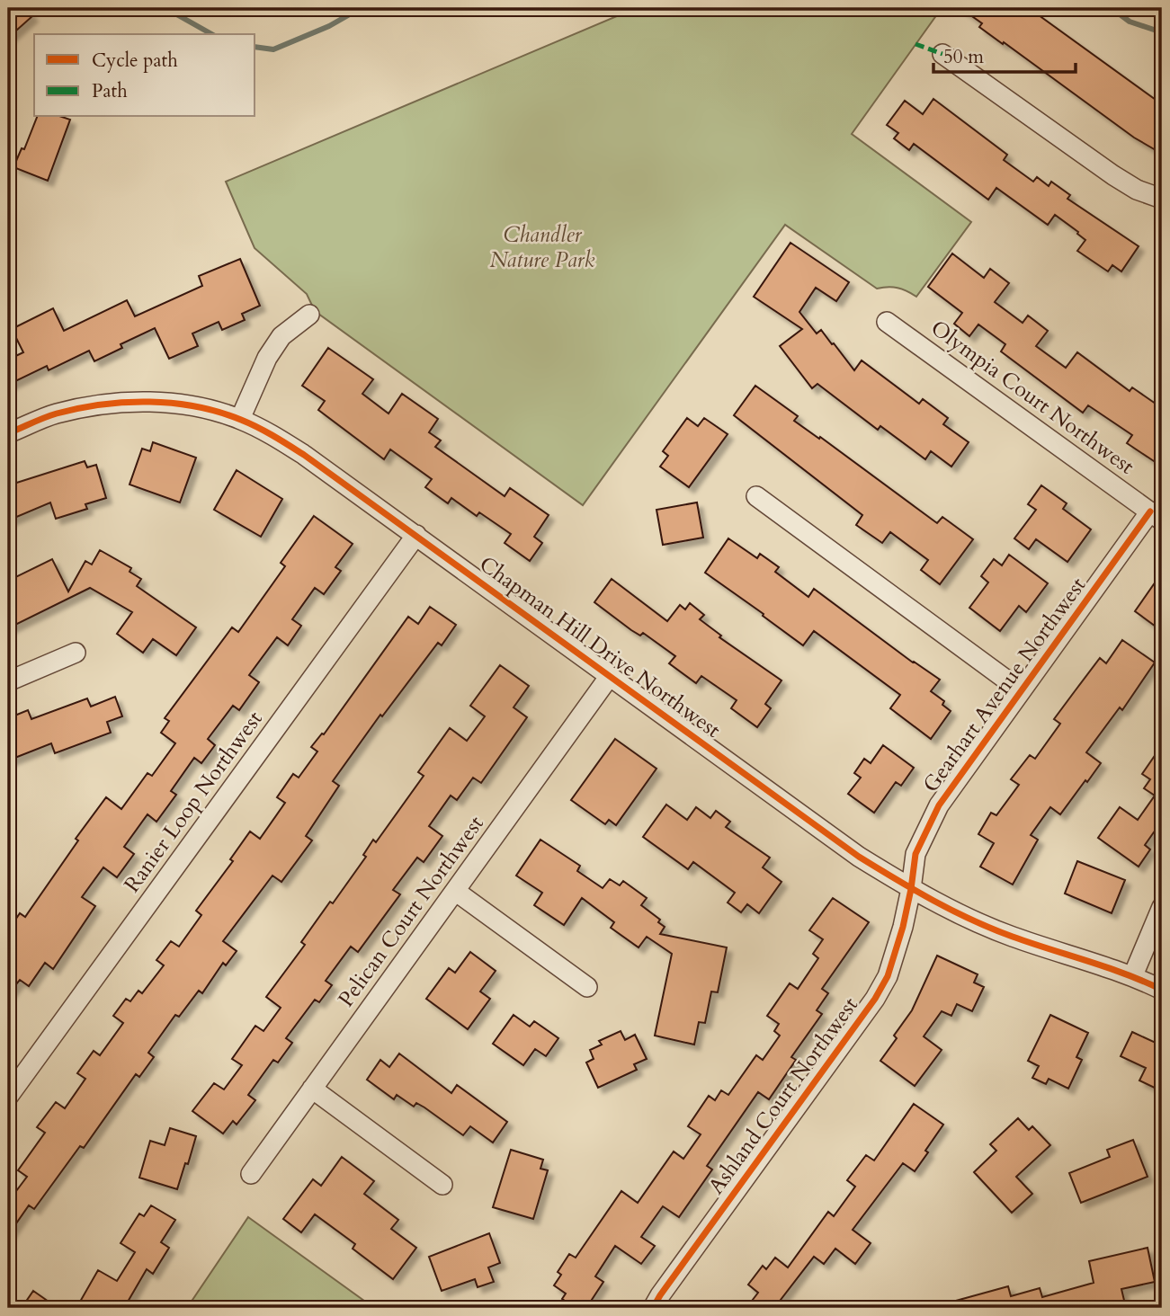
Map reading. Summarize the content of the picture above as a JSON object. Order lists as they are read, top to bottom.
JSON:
{
  "streets": {
    "street": [
      "Olympia Court Northwest",
      "Chapman Hill Drive Northwest",
      "Gearhart Avenue Northwest",
      "Ranier Loop Northwest",
      "Pelican Court Northwest",
      "Ashland Court Northwest"
    ]
  },
  "crossings": [
    ["Olympia Court Northwest", "Gearhart Avenue Northwest"],
    ["Chapman Hill Drive Northwest", "Gearhart Avenue Northwest"],
    ["Chapman Hill Drive Northwest", "Ranier Loop Northwest"],
    ["Chapman Hill Drive Northwest", "Pelican Court Northwest"],
    ["Chapman Hill Drive Northwest", "Ashland Court Northwest"],
    ["Gearhart Avenue Northwest", "Ashland Court Northwest"]
  ],
  "parks": ["Chandler Nature Park"],
  "legend": ["Cycle path", "Path"],
  "scale_bar": "50 m"
}
